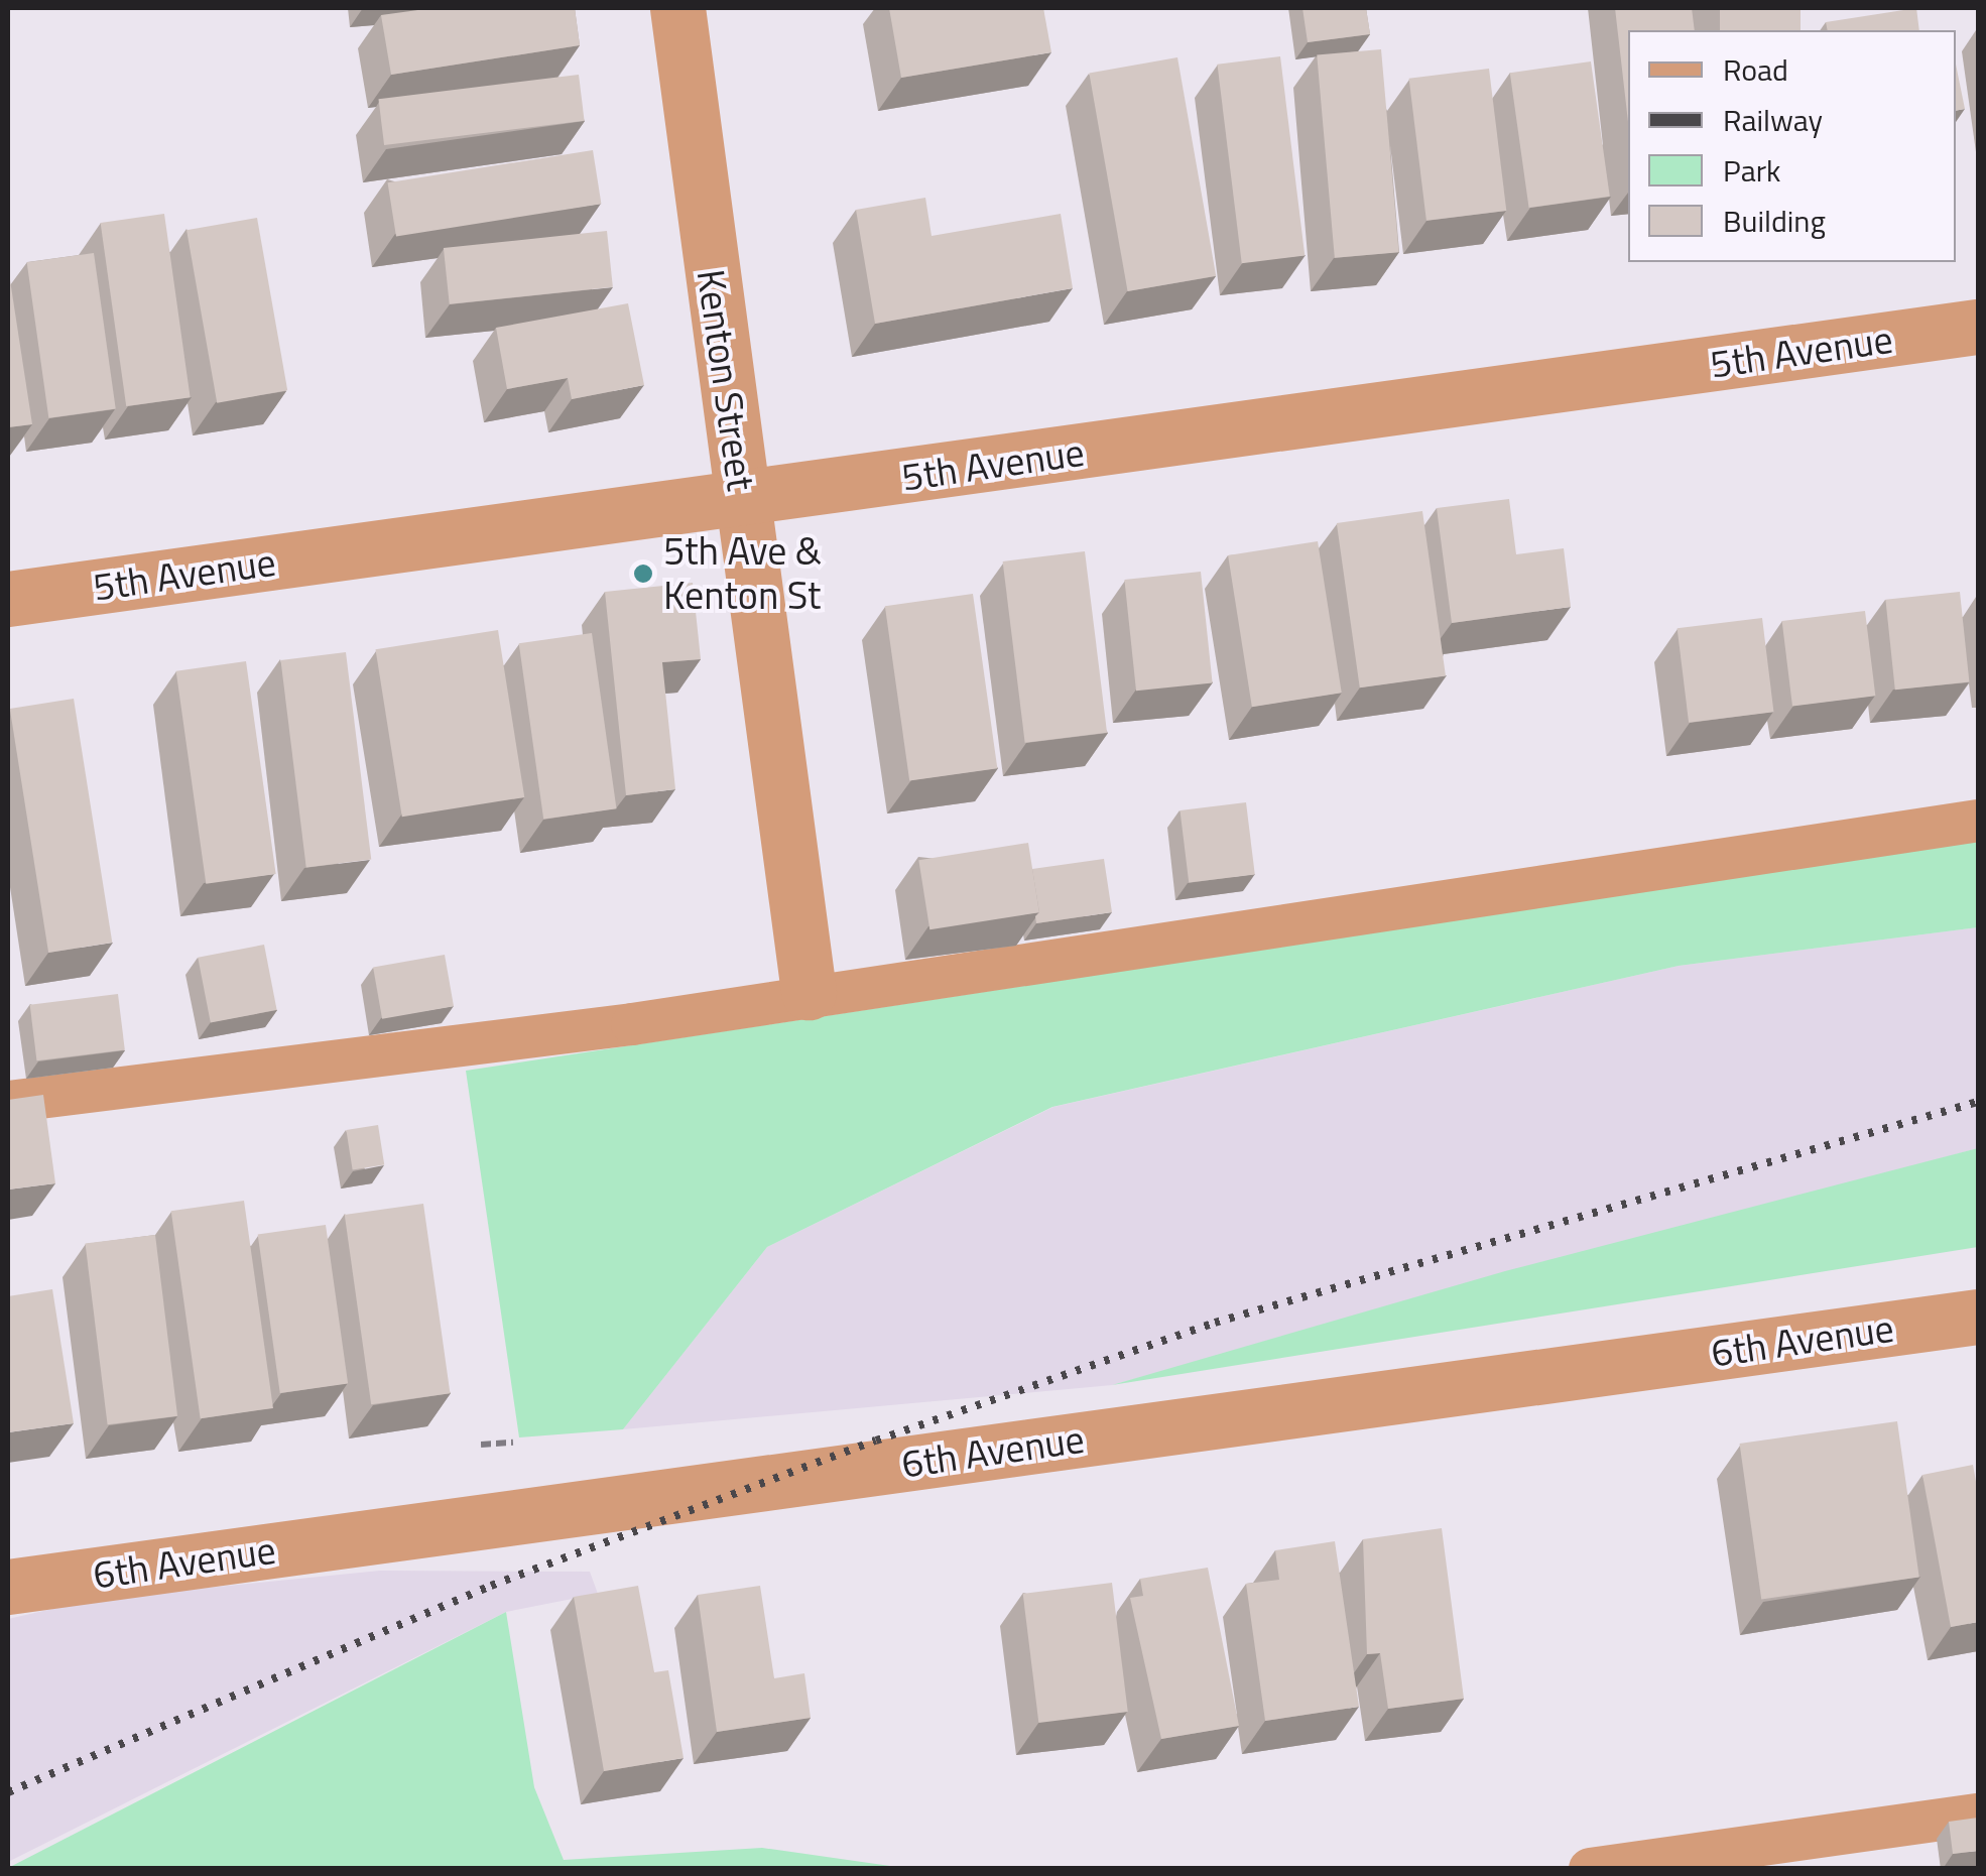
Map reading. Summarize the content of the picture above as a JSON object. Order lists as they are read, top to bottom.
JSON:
{
  "streets": {
    "street": ["5th Avenue", "Kenton Street", "6th Avenue"]
  },
  "crossings": [
    ["5th Avenue", "Kenton Street"]
  ],
  "places": ["5th Ave & Kenton St"],
  "legend": [
    "Road",
    "Railway",
    "Park",
    "Building"
  ]
}
